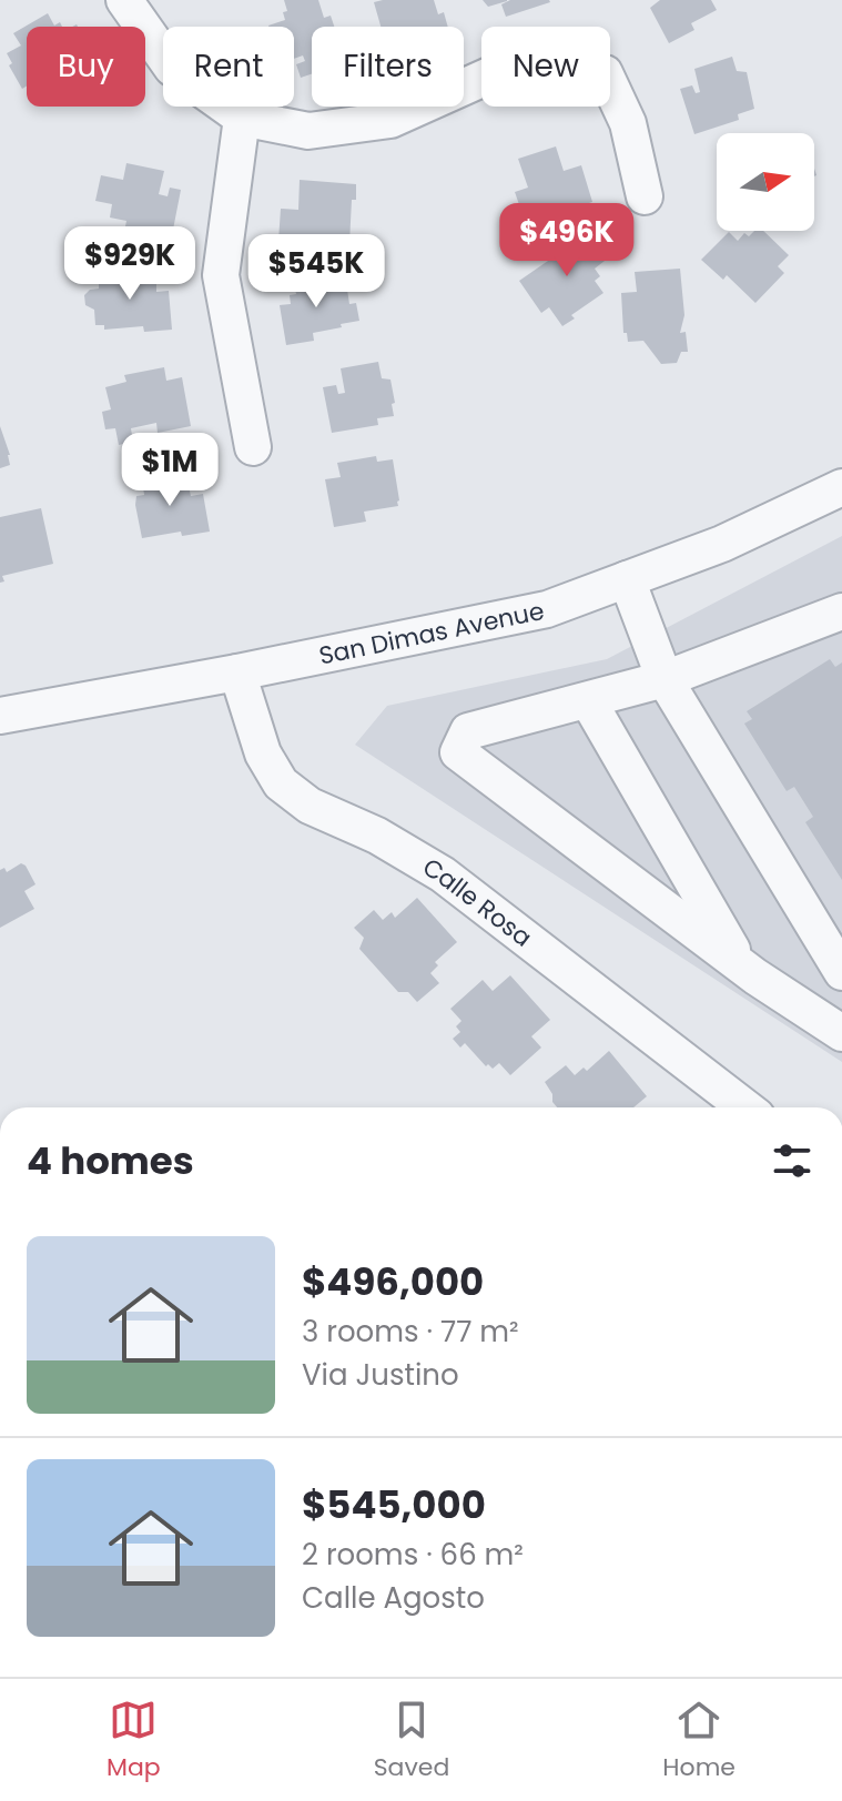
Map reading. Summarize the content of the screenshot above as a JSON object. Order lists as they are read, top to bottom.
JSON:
{
  "streets": {
    "street": ["San Dimas Avenue", "Calle Rosa"]
  },
  "crossings": [
    ["San Dimas Avenue", "Calle Rosa"]
  ],
  "north": "right",
  "page": {
    "chip": [
      "Buy",
      "Rent",
      "Filters",
      "New"
    ],
    "price": [
      "$496K",
      "$929K",
      "$545K",
      "$1M"
    ],
    "heading": "4 homes",
    "list": [
      {
        "name": "$496,000",
        "note": "3 rooms · 77 m² · Via Justino"
      },
      {
        "name": "$545,000",
        "note": "2 rooms · 66 m² · Calle Agosto"
      }
    ],
    "tabs": ["Map", "Saved", "Home"]
  }
}
